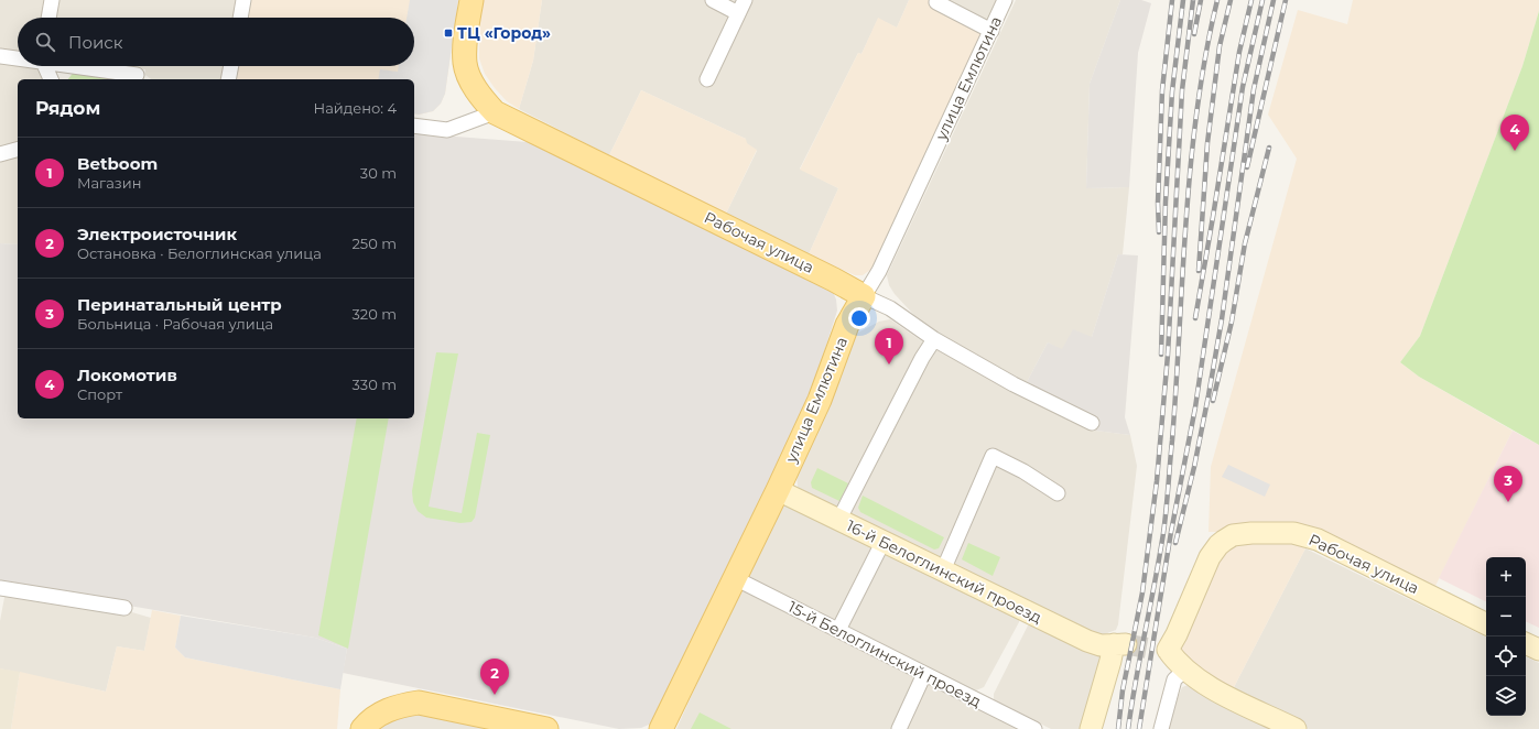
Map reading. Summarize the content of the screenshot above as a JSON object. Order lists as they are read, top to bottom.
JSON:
{
  "streets": {
    "main road": ["улица Емлютина", "Рабочая улица"],
    "street": ["16-й Белоглинский проезд", "15-й Белоглинский проезд"]
  },
  "crossings": [
    ["улица Емлютина", "Рабочая улица"],
    ["улица Емлютина", "16-й Белоглинский проезд"],
    ["улица Емлютина", "15-й Белоглинский проезд"]
  ],
  "places": {
    "transit": ["ТЦ «Город»"]
  },
  "page": {
    "search": "Поиск",
    "heading": ["Рядом", "Найдено: 4"],
    "pins": [
      "4",
      "1",
      "3",
      "2"
    ],
    "list": [
      {
        "mark": "1",
        "name": "Betboom",
        "note": "Магазин",
        "value": "30 m"
      },
      {
        "mark": "2",
        "name": "Электроисточник",
        "note": "Остановка · Белоглинская улица",
        "value": "250 m"
      },
      {
        "mark": "3",
        "name": "Перинатальный центр",
        "note": "Больница · Рабочая улица",
        "value": "320 m"
      },
      {
        "mark": "4",
        "name": "Локомотив",
        "note": "Спорт",
        "value": "330 m"
      }
    ],
    "map_buttons": ["+", "−"]
  }
}
